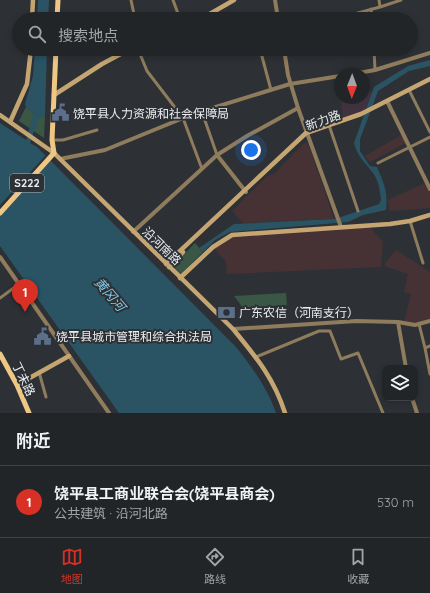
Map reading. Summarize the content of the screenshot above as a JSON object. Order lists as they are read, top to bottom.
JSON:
{
  "streets": {
    "main road": [
      "新力路",
      "S222",
      "沿河南路",
      "丁未路"
    ]
  },
  "crossings": [
    ["新力路", "沿河南路"],
    ["S222", "沿河南路"]
  ],
  "water": ["黄冈河"],
  "places": {
    "public building": ["饶平县人力资源和社会保障局", "饶平县城市管理和综合执法局"],
    "bank": ["广东农信（河南支行）"]
  },
  "north": "bottom",
  "page": {
    "search": "搜索地点",
    "pins": "1",
    "heading": "附近",
    "list": [
      {
        "mark": "1",
        "name": "饶平县工商业联合会(饶平县商会)",
        "note": "公共建筑 · 沿河北路",
        "value": "530 m"
      }
    ],
    "nav": ["地图", "路线", "收藏"]
  }
}
